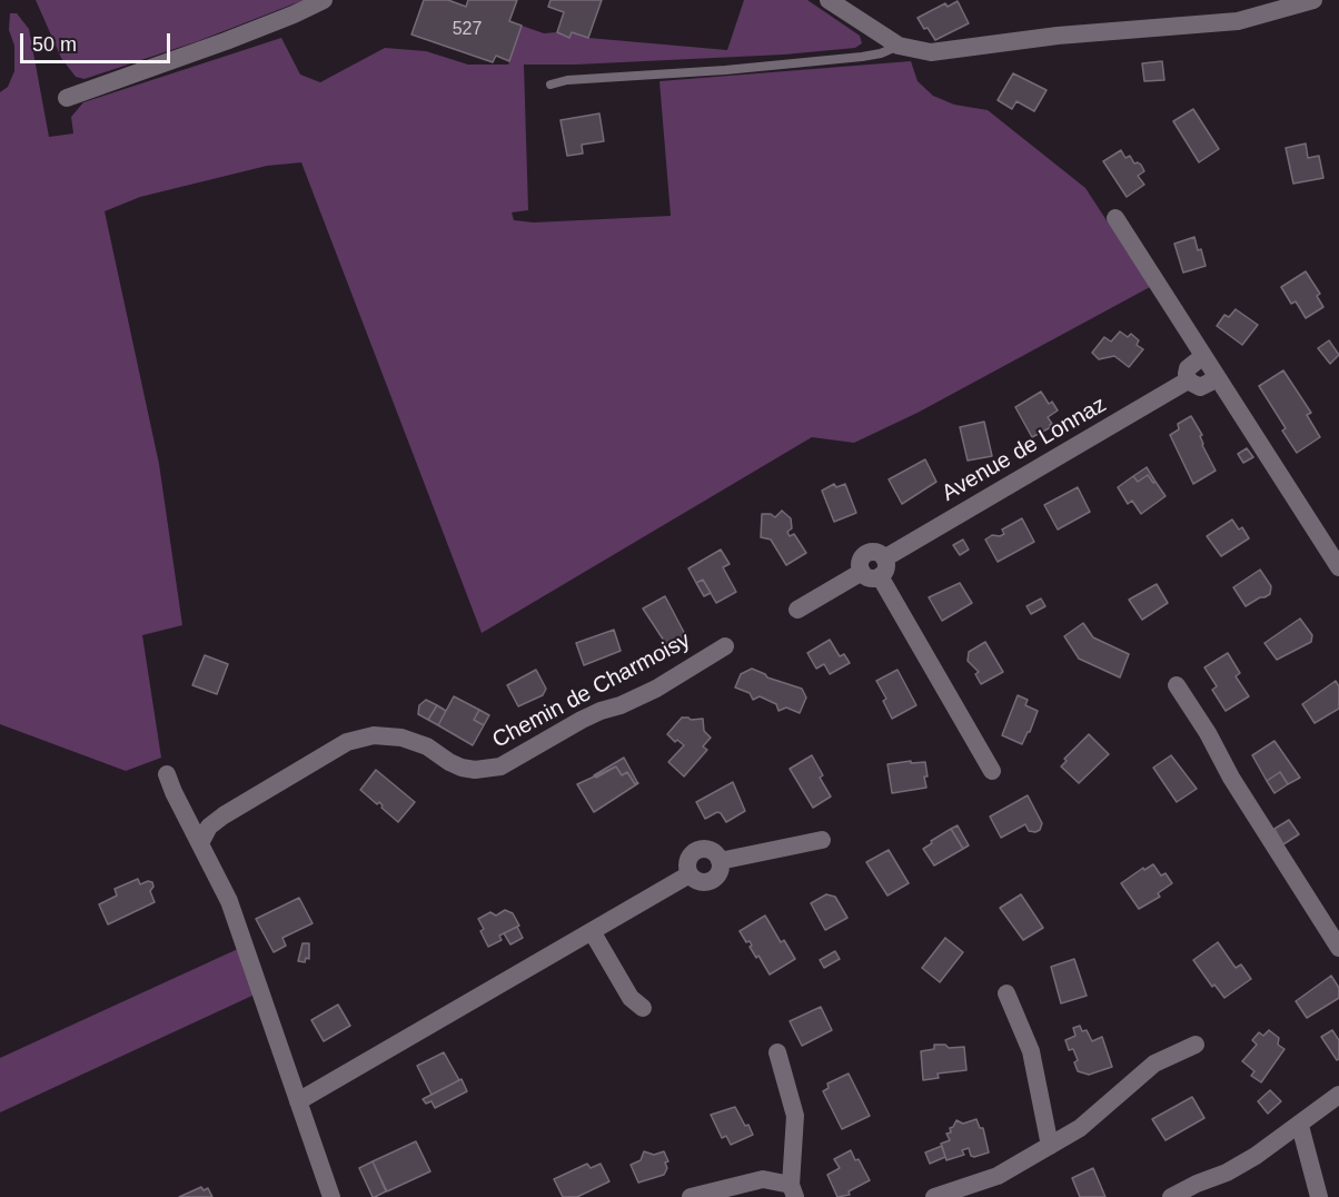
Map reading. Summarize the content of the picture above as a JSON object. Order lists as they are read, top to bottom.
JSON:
{
  "streets": {
    "street": ["Avenue de Lonnaz", "Chemin de Charmoisy"]
  },
  "house_numbers": ["527"],
  "scale_bar": "50 m"
}
